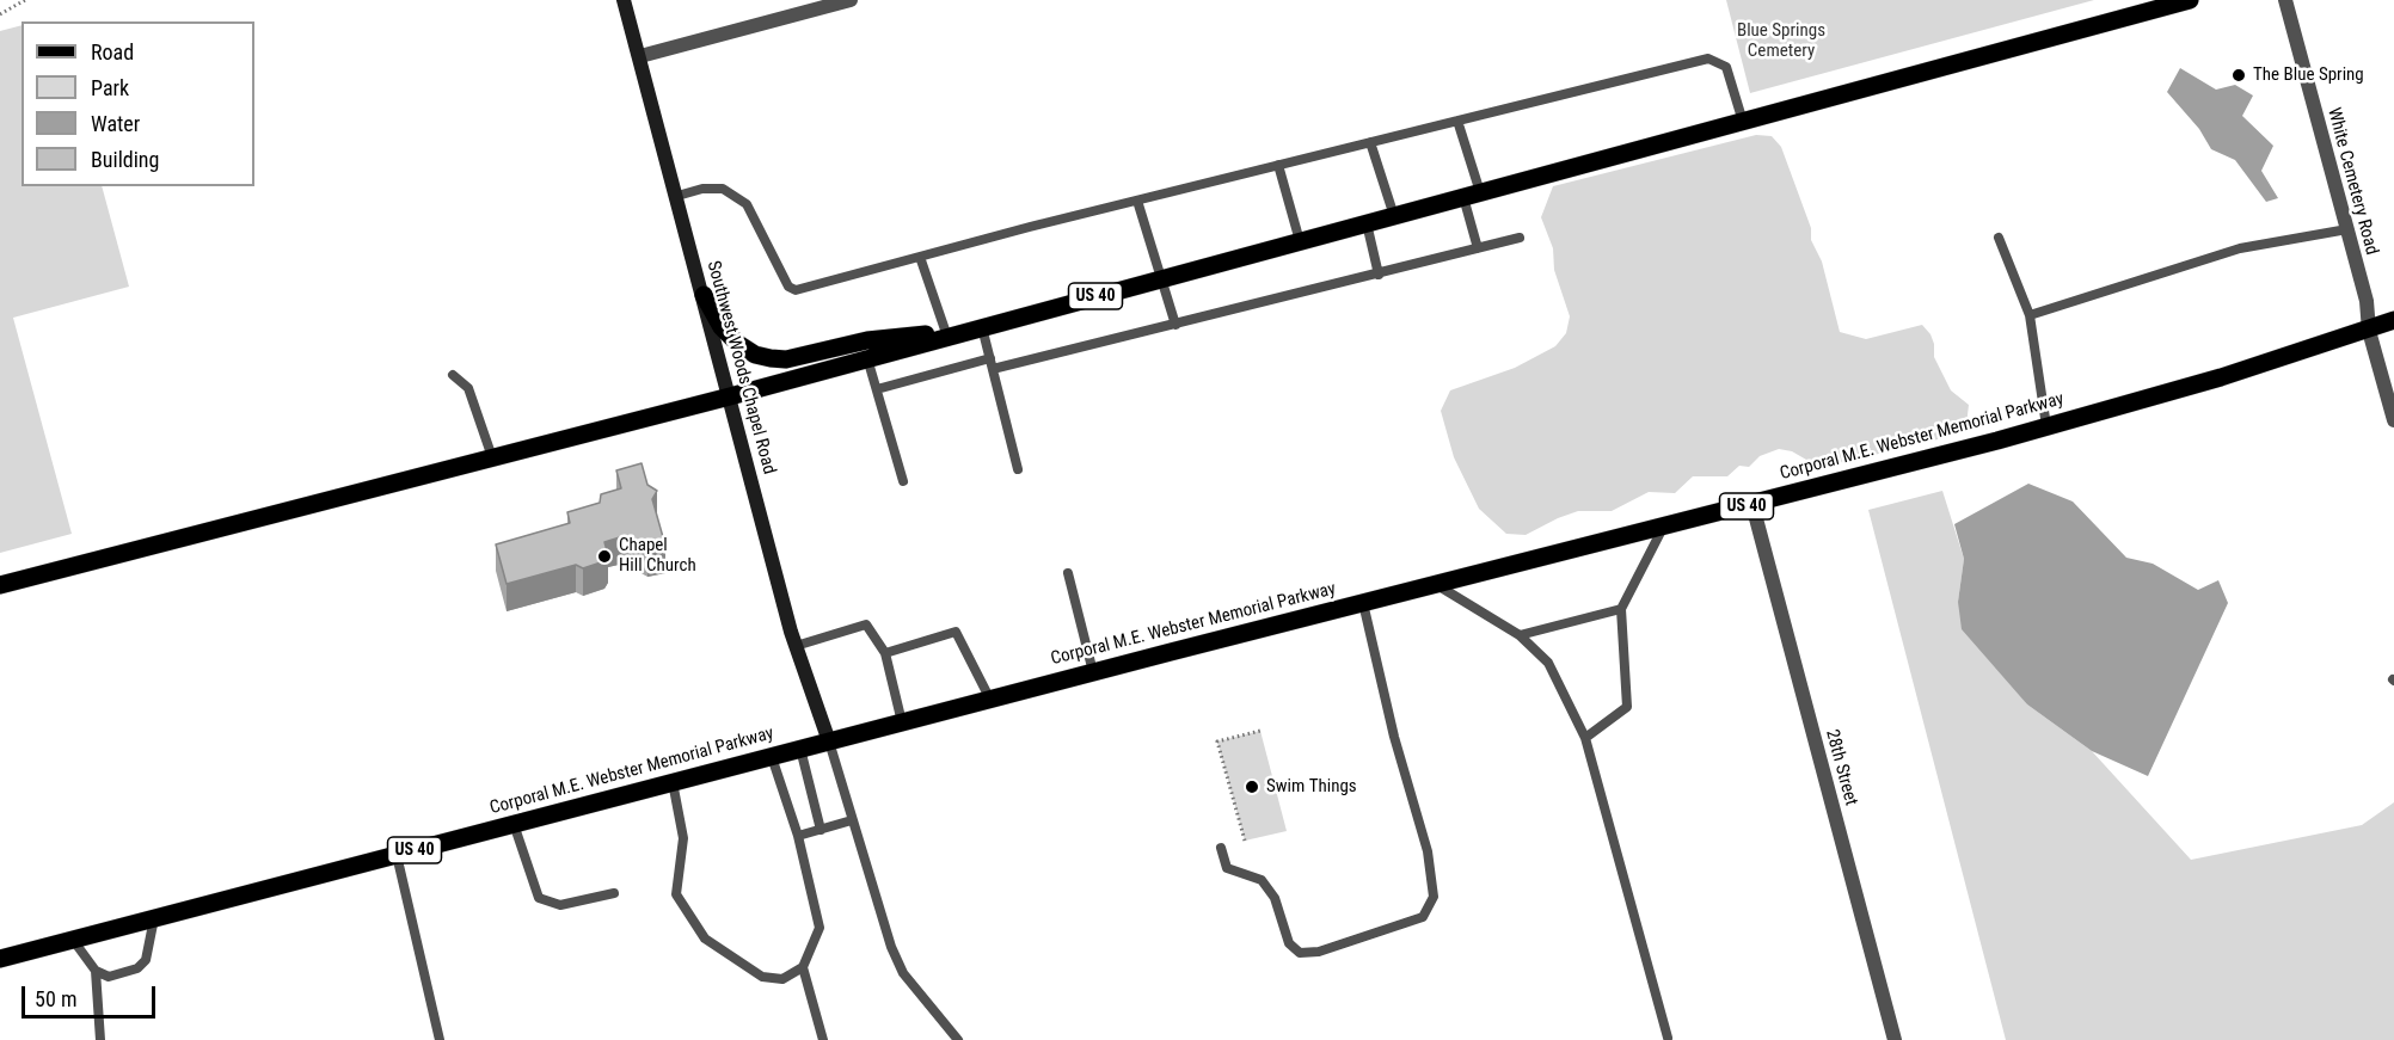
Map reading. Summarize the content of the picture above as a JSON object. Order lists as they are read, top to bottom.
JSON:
{
  "streets": {
    "main road": ["US 40", "Southwest Woods Chapel Road", "Corporal M.E. Webster Memorial Parkway"],
    "street": ["White Cemetery Road", "28th Street"]
  },
  "crossings": [
    ["White Cemetery Road", "Corporal M.E. Webster Memorial Parkway"],
    ["US 40", "Southwest Woods Chapel Road"],
    ["Southwest Woods Chapel Road", "Corporal M.E. Webster Memorial Parkway"],
    ["Corporal M.E. Webster Memorial Parkway", "28th Street"]
  ],
  "parks": ["Blue Springs Cemetery"],
  "places": ["The Blue Spring", "Chapel Hill Church", "Swim Things"],
  "legend": [
    "Road",
    "Park",
    "Water",
    "Building"
  ],
  "scale_bar": "50 m"
}
